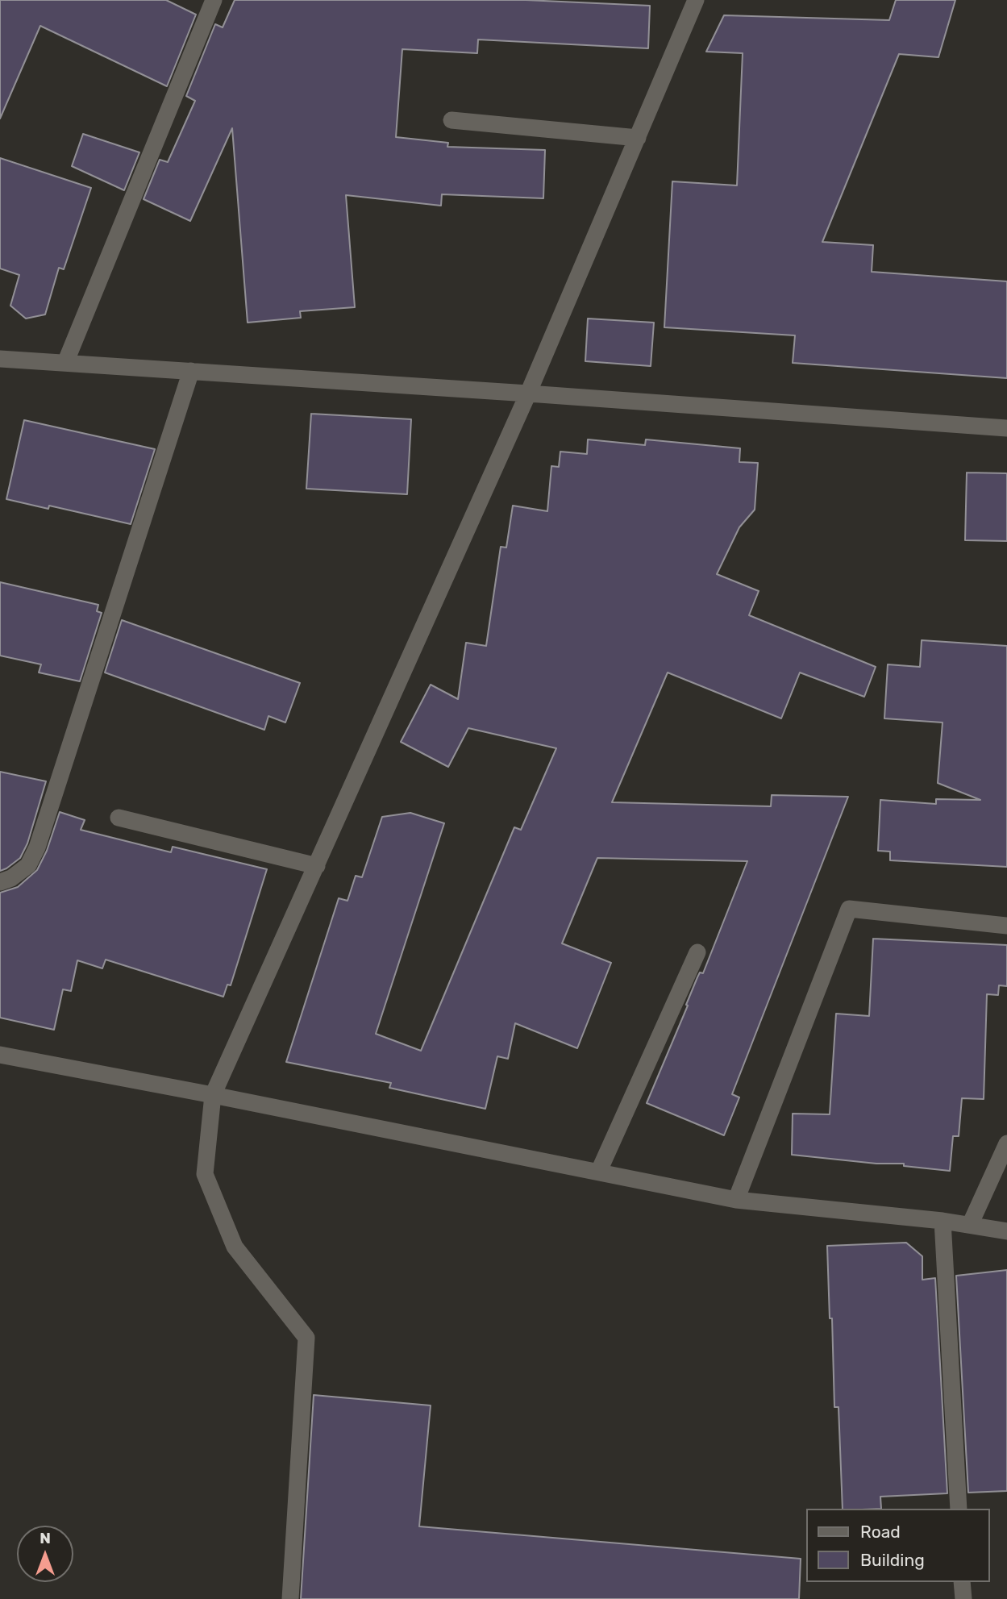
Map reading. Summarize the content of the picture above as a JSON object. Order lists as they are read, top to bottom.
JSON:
{
  "legend": ["Road", "Building"],
  "north": "top"
}
